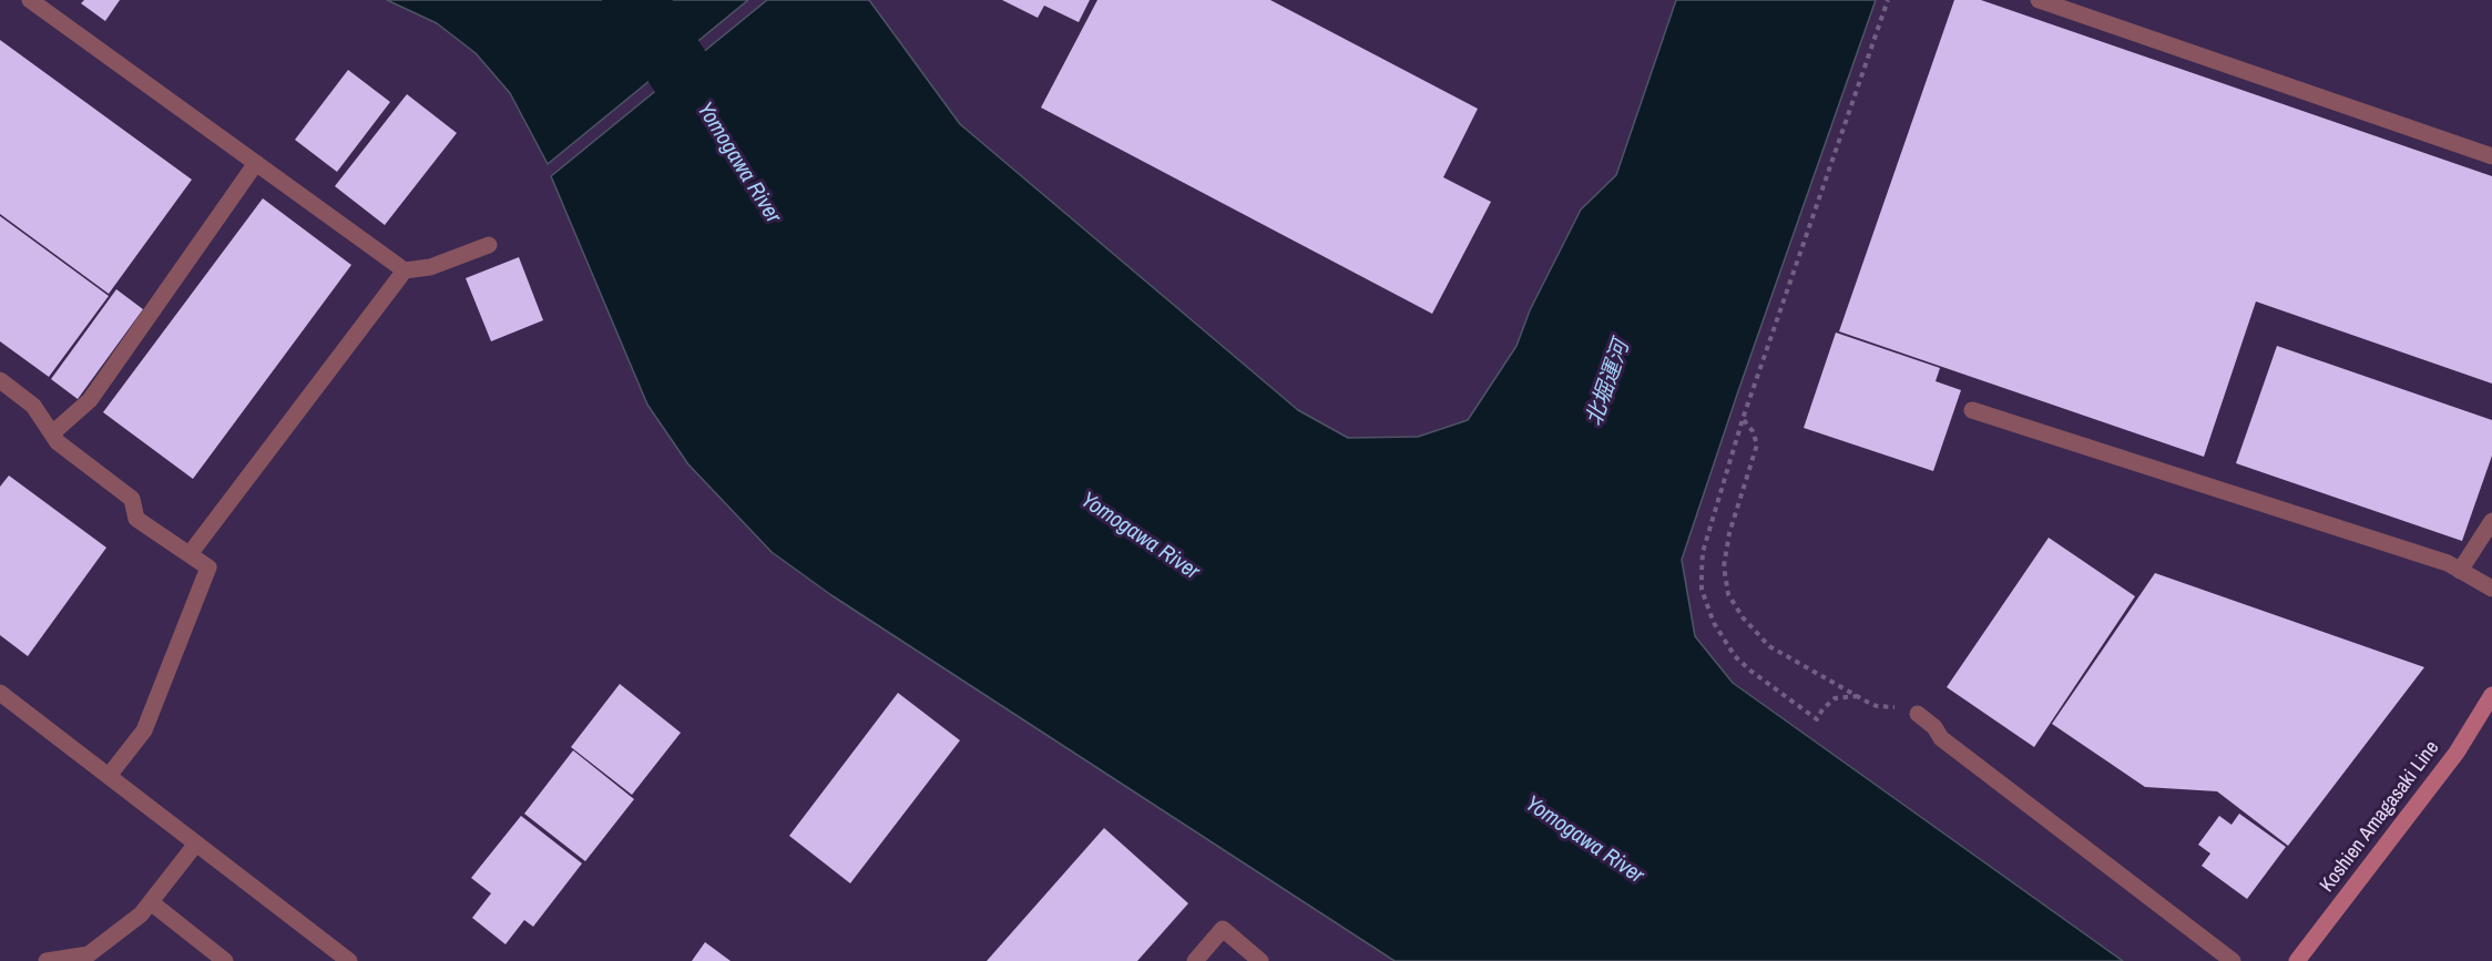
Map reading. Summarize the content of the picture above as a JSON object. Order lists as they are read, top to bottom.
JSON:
{
  "streets": {
    "main road": ["Koshien Amagasaki Line"]
  },
  "water": ["Yomogawa River", "北堀運河"]
}
